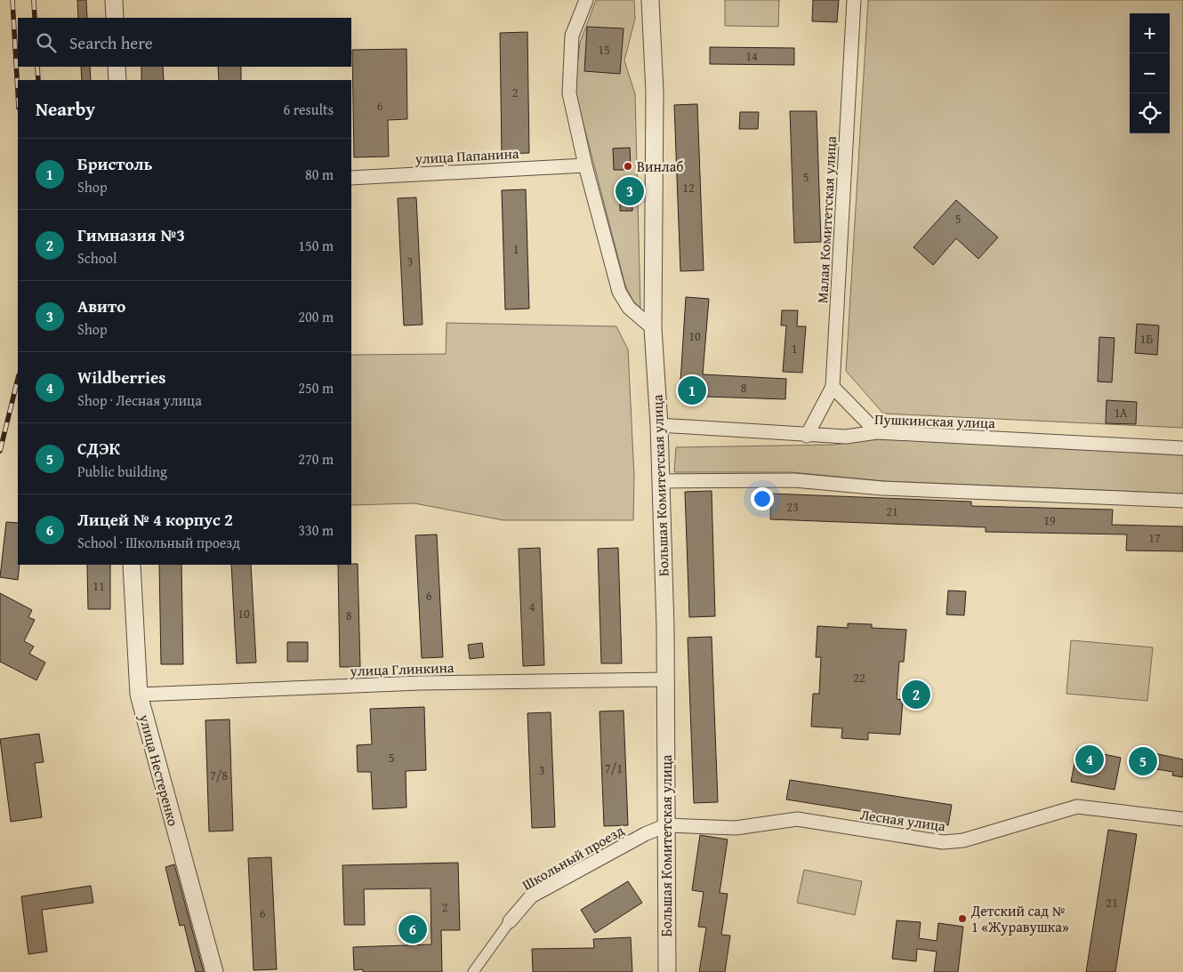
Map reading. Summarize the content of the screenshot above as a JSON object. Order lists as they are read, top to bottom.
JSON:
{
  "streets": {
    "street": [
      "улица Папанина",
      "Малая Комитетская улица",
      "Пушкинская улица",
      "Большая Комитетская улица",
      "улица Глинкина",
      "улица Нестеренко",
      "Лесная улица",
      "Школьный проезд"
    ]
  },
  "crossings": [
    ["Малая Комитетская улица", "Пушкинская улица"],
    ["Пушкинская улица", "Большая Комитетская улица"],
    ["Большая Комитетская улица", "улица Глинкина"],
    ["Большая Комитетская улица", "Лесная улица"],
    ["Большая Комитетская улица", "Школьный проезд"],
    ["улица Глинкина", "улица Нестеренко"],
    ["Лесная улица", "Школьный проезд"]
  ],
  "places": ["Винлаб", "Детский сад № 1 «Журавушка»"],
  "house_numbers": [
    "15",
    "14",
    "2",
    "6",
    "5",
    "12",
    "5",
    "1",
    "3",
    "10",
    "1Б",
    "1",
    "8",
    "1А",
    "23",
    "21",
    "19",
    "17",
    "11",
    "6",
    "4",
    "10",
    "8",
    "22",
    "5",
    "7/1",
    "3",
    "7/8",
    "21",
    "2",
    "6"
  ],
  "page": {
    "map_buttons": ["+", "−"],
    "search": "Search here",
    "heading": ["Nearby", "6 results"],
    "list": [
      {
        "mark": "1",
        "name": "Бристоль",
        "note": "Shop",
        "value": "80 m"
      },
      {
        "mark": "2",
        "name": "Гимназия №3",
        "note": "School",
        "value": "150 m"
      },
      {
        "mark": "3",
        "name": "Авито",
        "note": "Shop",
        "value": "200 m"
      },
      {
        "mark": "4",
        "name": "Wildberries",
        "note": "Shop · Лесная улица",
        "value": "250 m"
      },
      {
        "mark": "5",
        "name": "СДЭК",
        "note": "Public building",
        "value": "270 m"
      },
      {
        "mark": "6",
        "name": "Лицей № 4 корпус 2",
        "note": "School · Школьный проезд",
        "value": "330 m"
      }
    ],
    "pins": [
      "3",
      "1",
      "2",
      "4",
      "5",
      "6"
    ]
  }
}
